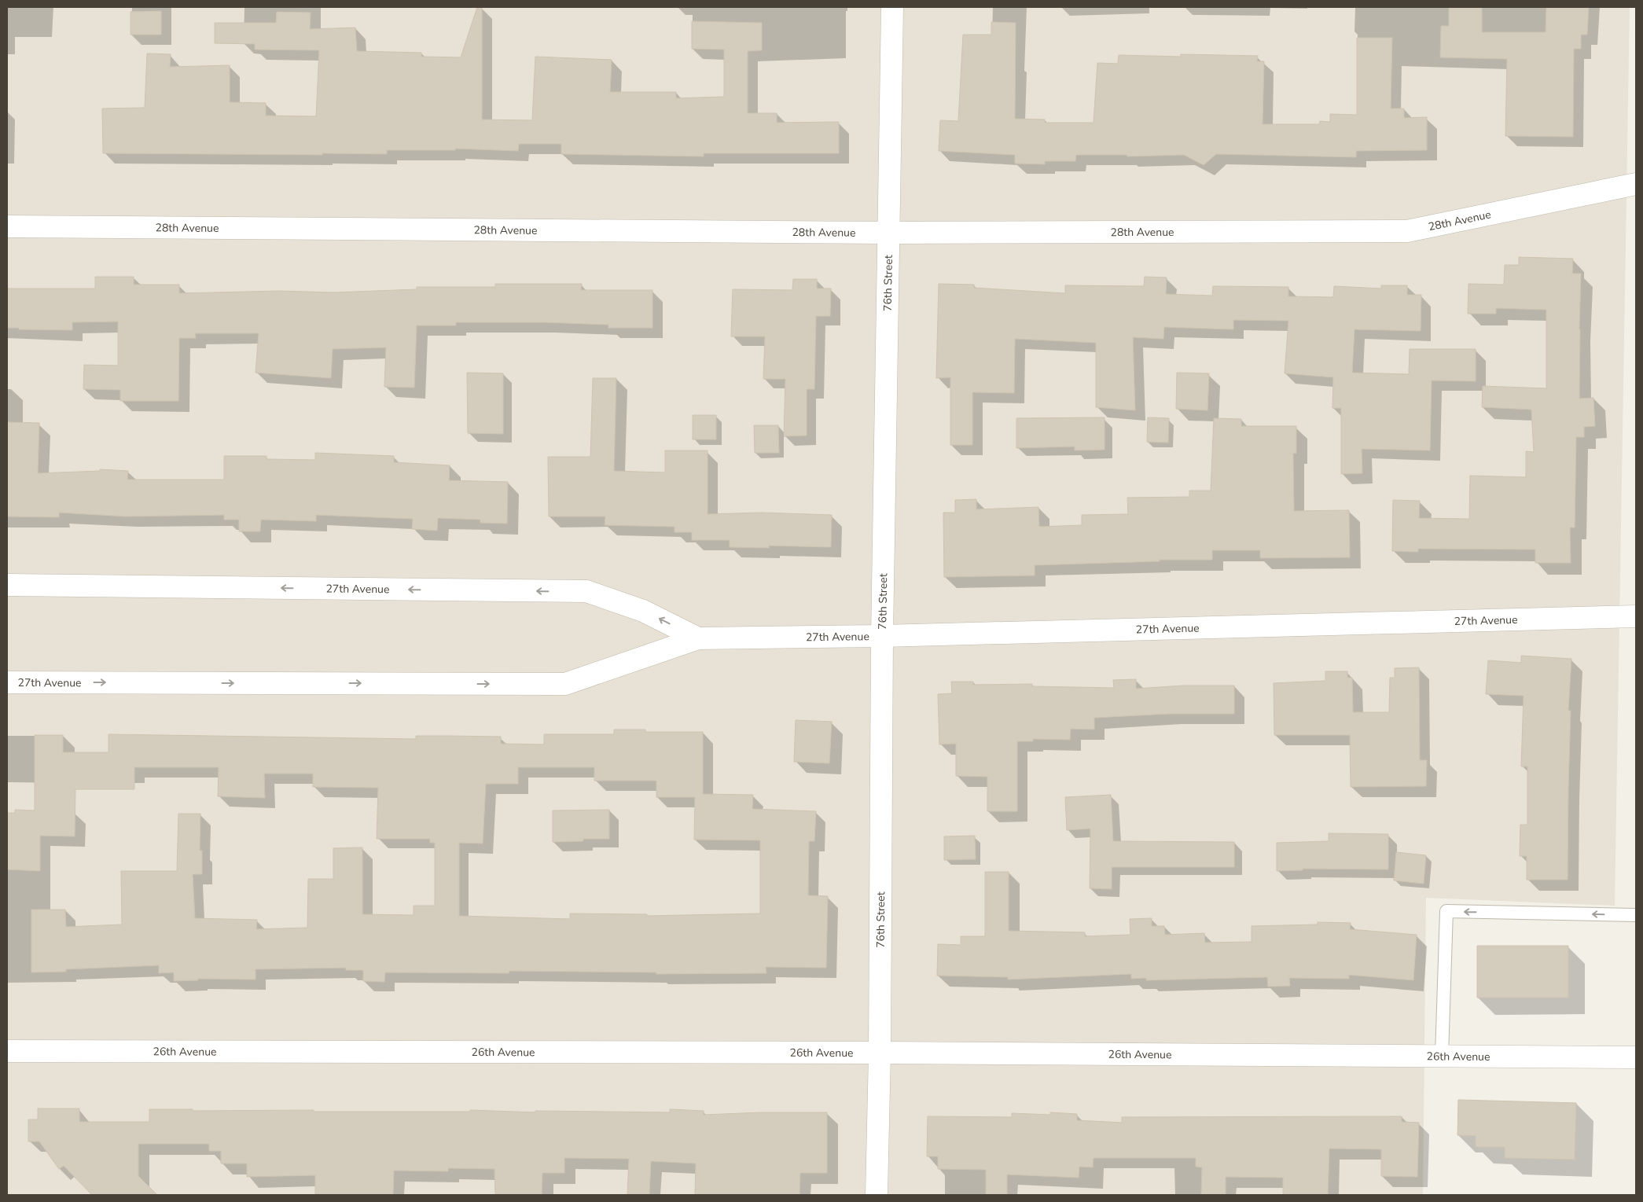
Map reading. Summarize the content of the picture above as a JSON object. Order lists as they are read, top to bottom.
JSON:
{
  "streets": {
    "street": [
      "28th Avenue",
      "76th Street",
      "27th Avenue",
      "26th Avenue"
    ]
  },
  "crossings": [
    ["28th Avenue", "76th Street"],
    ["76th Street", "27th Avenue"],
    ["76th Street", "26th Avenue"]
  ]
}
